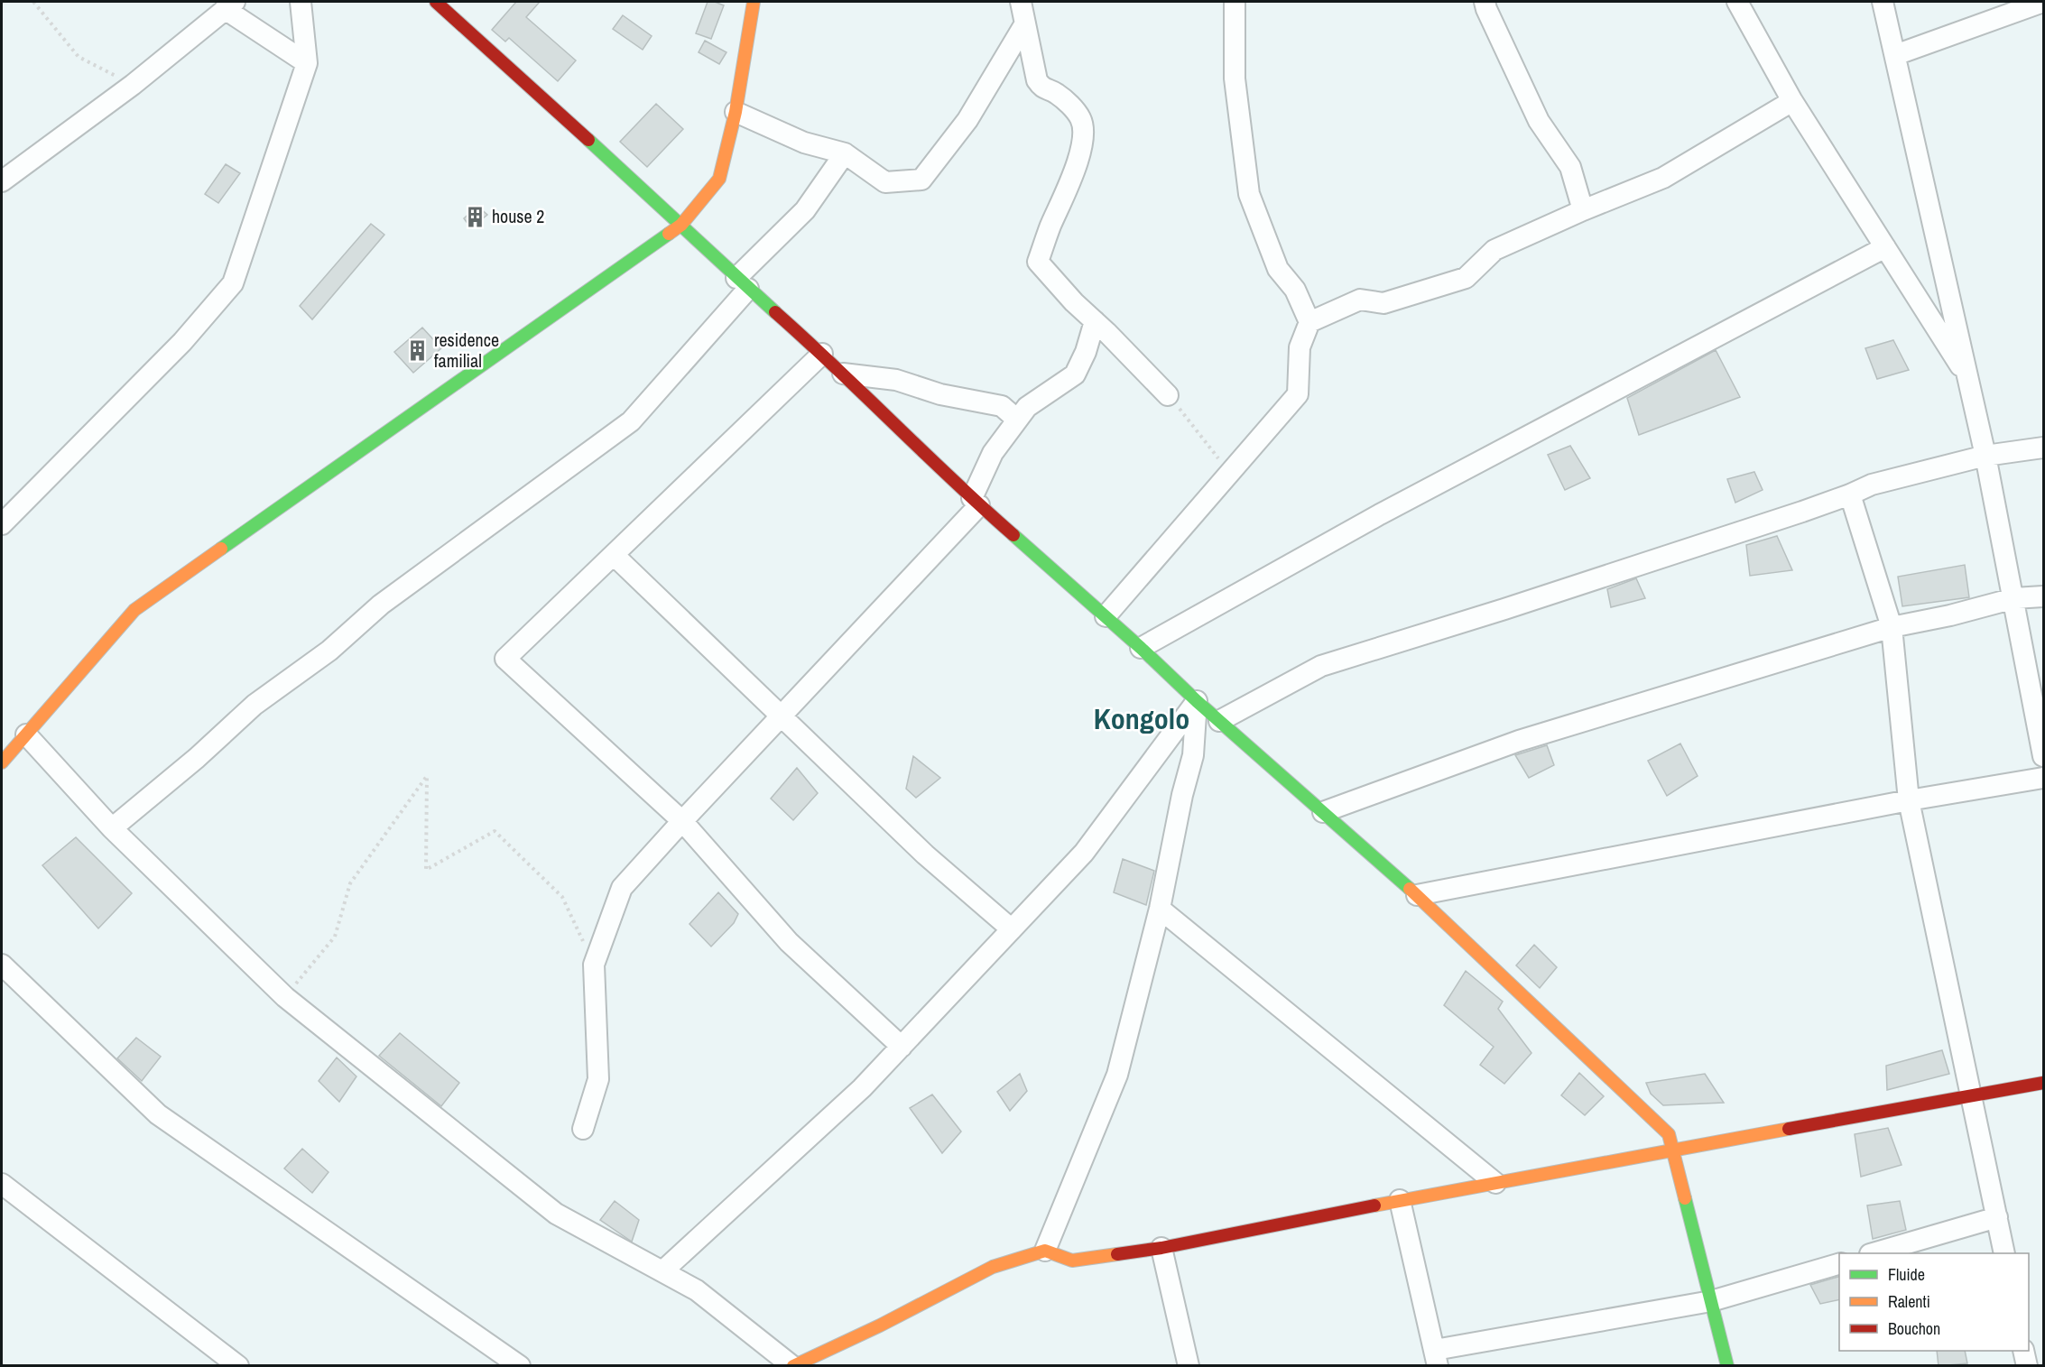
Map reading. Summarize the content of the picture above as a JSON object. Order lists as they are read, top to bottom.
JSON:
{
  "districts": ["Kongolo"],
  "places": {
    "building": ["house 2", "residence familial"]
  },
  "legend": ["Fluide", "Ralenti", "Bouchon"]
}
